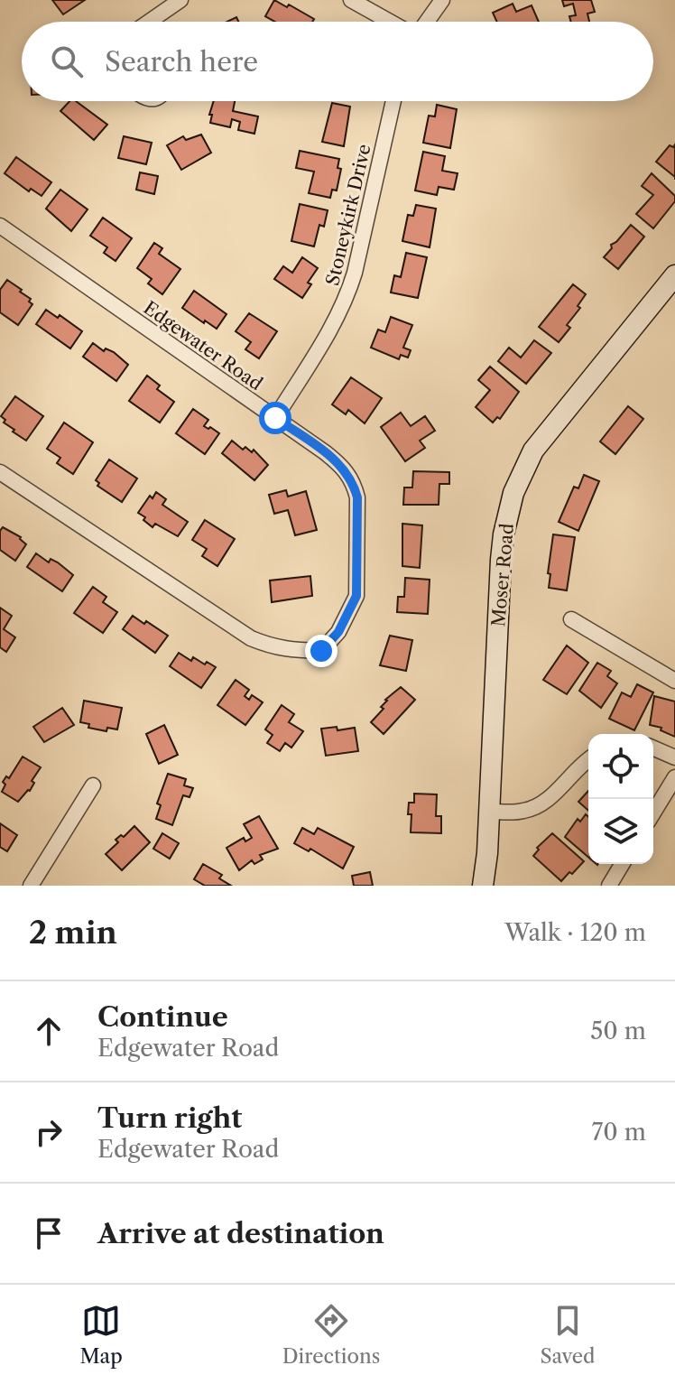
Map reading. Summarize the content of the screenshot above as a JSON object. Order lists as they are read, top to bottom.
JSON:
{
  "streets": {
    "street": ["Stoneykirk Drive", "Edgewater Road", "Moser Road"]
  },
  "crossings": [
    ["Stoneykirk Drive", "Edgewater Road"]
  ],
  "page": {
    "search": "Search here",
    "heading": ["2 min", "Walk · 120 m"],
    "list": [
      ["Continue", "Edgewater Road", "50 m"],
      ["Turn right", "Edgewater Road", "70 m"],
      "Arrive at destination"
    ],
    "nav": ["Map", "Directions", "Saved"]
  }
}
